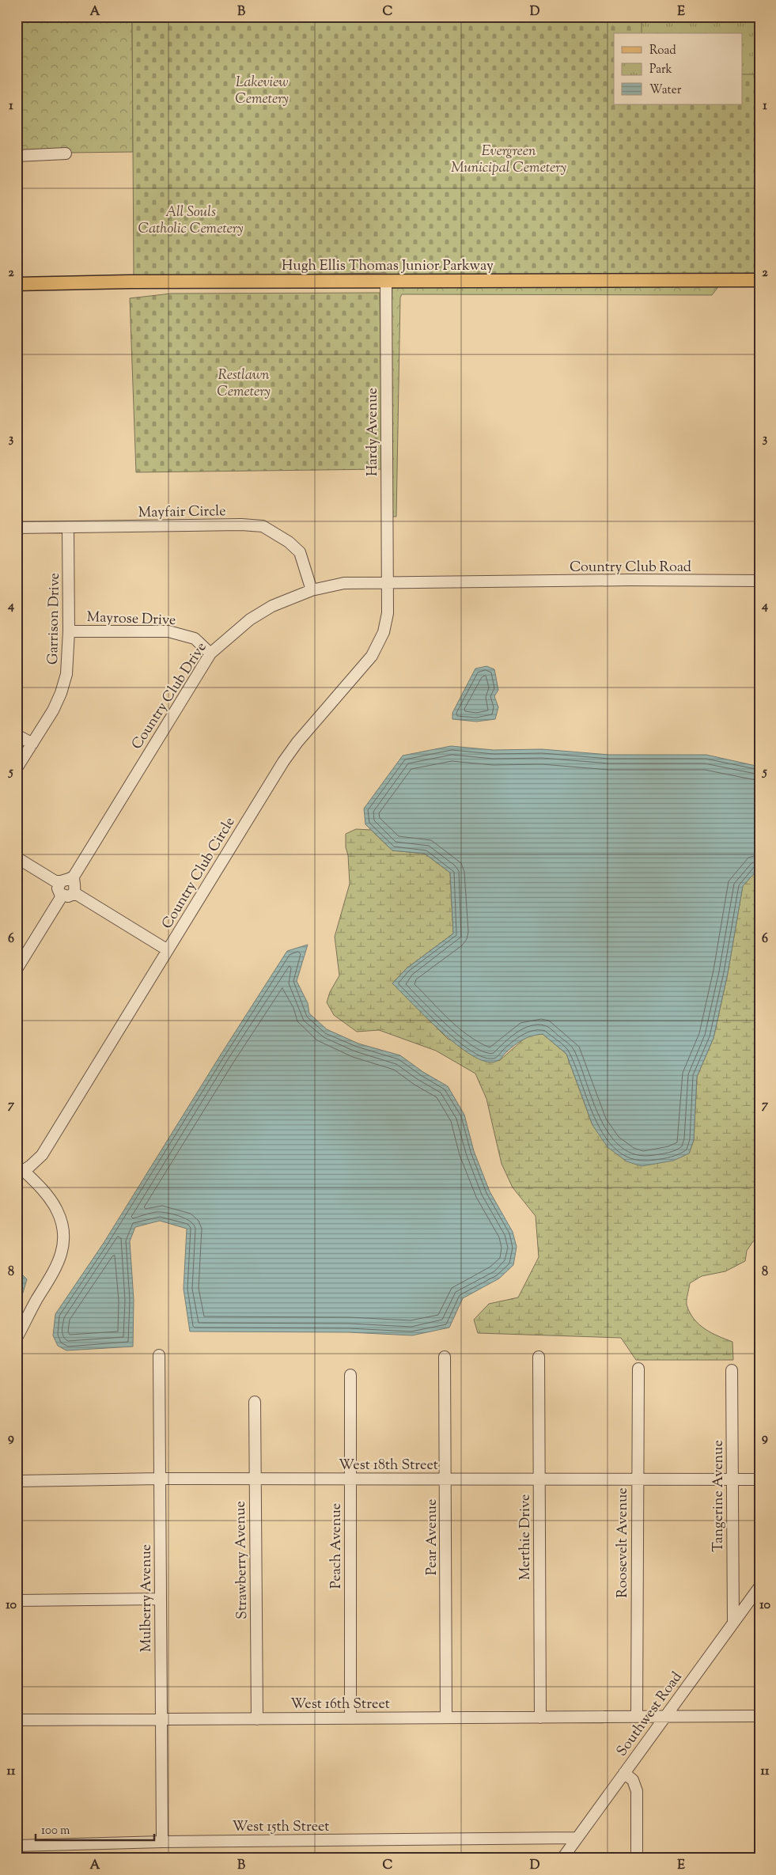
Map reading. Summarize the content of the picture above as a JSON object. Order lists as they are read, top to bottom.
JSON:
{
  "streets": {
    "main road": ["Hugh Ellis Thomas Junior Parkway"],
    "street": [
      "Hardy Avenue",
      "Mayfair Circle",
      "Country Club Road",
      "Mayrose Drive",
      "Garrison Drive",
      "Country Club Drive",
      "Country Club Circle",
      "West 18th Street",
      "Tangerine Avenue",
      "Pear Avenue",
      "Merthie Drive",
      "Roosevelt Avenue",
      "Peach Avenue",
      "Strawberry Avenue",
      "Mulberry Avenue",
      "West 16th Street",
      "Southwest Road",
      "West 15th Street"
    ]
  },
  "crossings": [
    ["Hugh Ellis Thomas Junior Parkway", "Hardy Avenue"],
    ["Hardy Avenue", "Country Club Drive"],
    ["Hardy Avenue", "Country Club Circle"],
    ["Mayfair Circle", "Garrison Drive"],
    ["Mayfair Circle", "Country Club Drive"],
    ["Country Club Road", "Country Club Drive"],
    ["Mayrose Drive", "Garrison Drive"],
    ["Mayrose Drive", "Country Club Drive"],
    ["Country Club Drive", "Country Club Circle"],
    ["West 18th Street", "Tangerine Avenue"],
    ["West 18th Street", "Pear Avenue"],
    ["West 18th Street", "Merthie Drive"],
    ["West 18th Street", "Roosevelt Avenue"],
    ["West 18th Street", "Peach Avenue"],
    ["West 18th Street", "Strawberry Avenue"],
    ["West 18th Street", "Mulberry Avenue"],
    ["Tangerine Avenue", "Southwest Road"],
    ["Pear Avenue", "West 16th Street"],
    ["Merthie Drive", "West 16th Street"],
    ["Roosevelt Avenue", "West 16th Street"],
    ["Peach Avenue", "West 16th Street"],
    ["Strawberry Avenue", "West 16th Street"],
    ["Mulberry Avenue", "West 16th Street"],
    ["Mulberry Avenue", "West 15th Street"],
    ["West 16th Street", "Southwest Road"],
    ["Southwest Road", "West 15th Street"]
  ],
  "parks": [
    "Lakeview Cemetery",
    "Evergreen Municipal Cemetery",
    "All Souls Catholic Cemetery",
    "Restlawn Cemetery"
  ],
  "legend": ["Road", "Park", "Water"],
  "scale_bar": "100 m",
  "grid": {
    "columns": [
      "A",
      "B",
      "C",
      "D",
      "E"
    ],
    "rows": [
      "1",
      "2",
      "3",
      "4",
      "5",
      "6",
      "7",
      "8",
      "9",
      "10",
      "11"
    ]
  }
}
